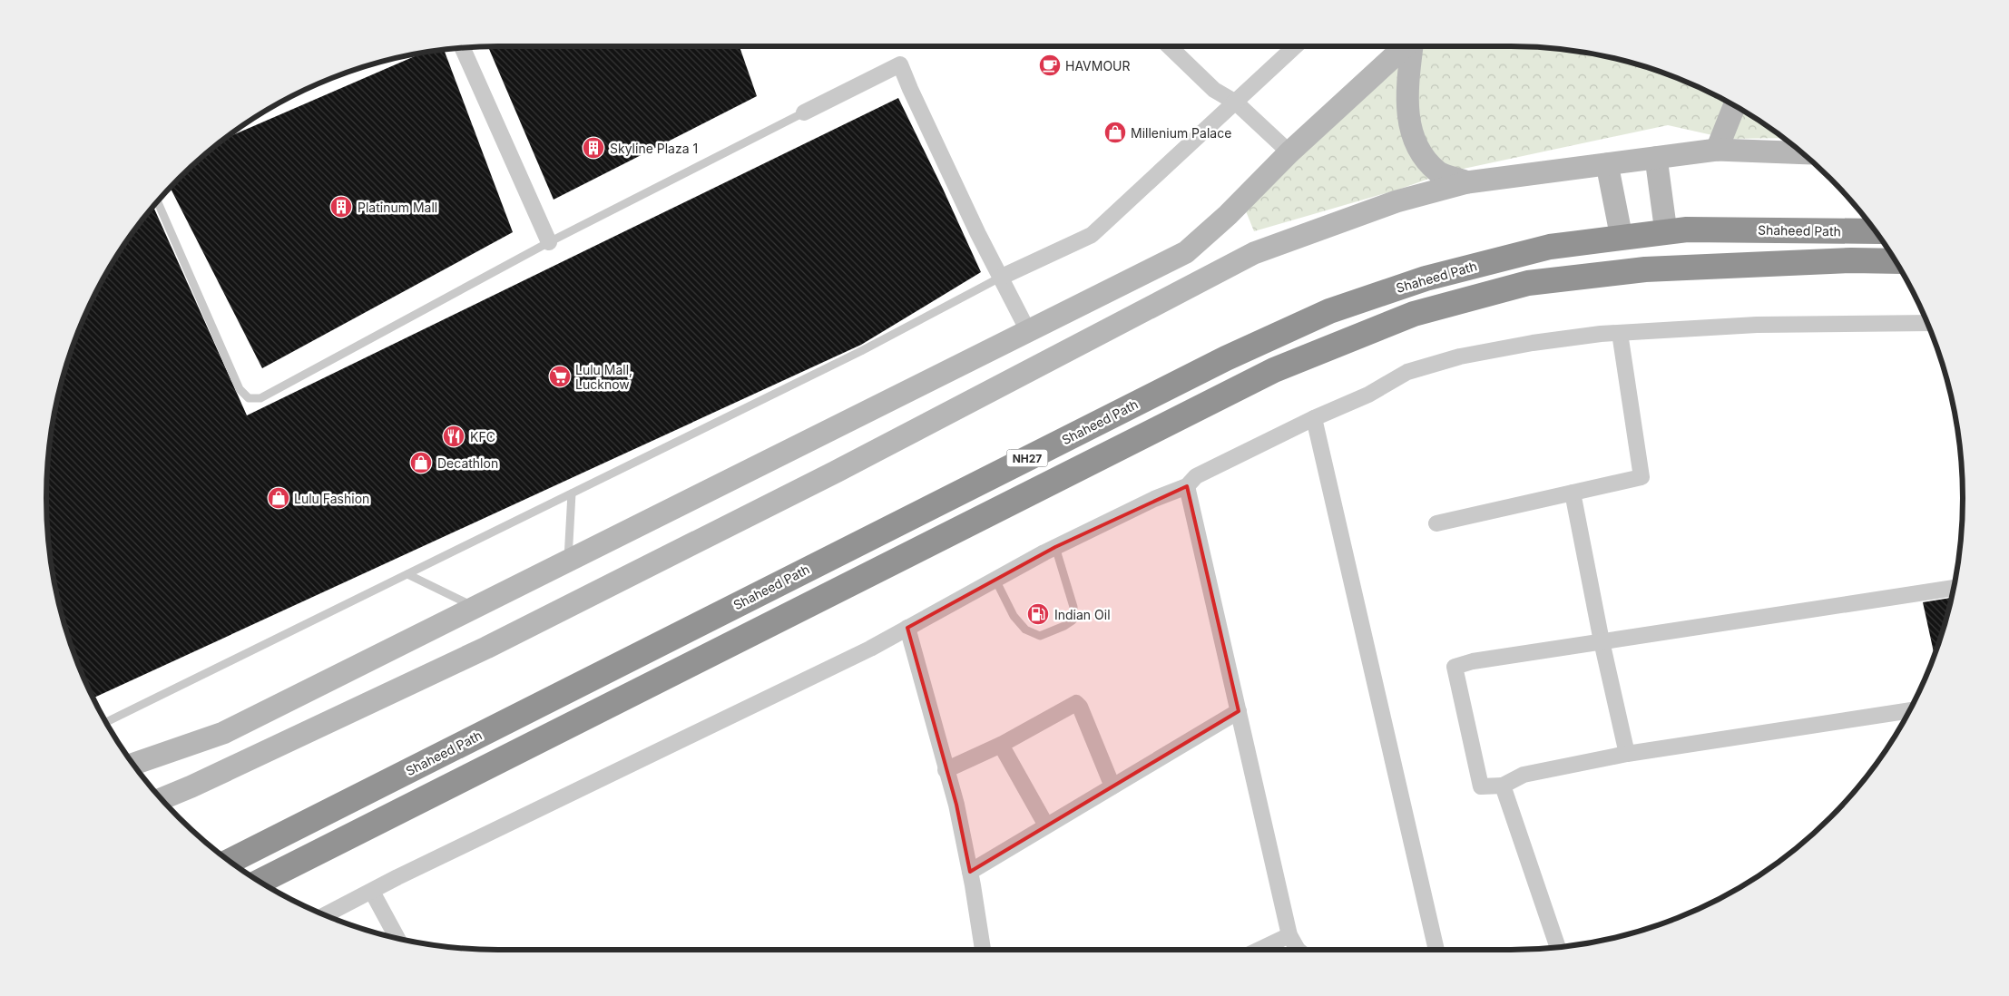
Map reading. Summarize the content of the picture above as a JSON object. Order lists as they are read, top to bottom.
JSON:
{
  "streets": {
    "highway": ["Shaheed Path", "NH27"]
  },
  "places": {
    "cafe": ["HAVMOUR"],
    "shop": ["Millenium Palace", "Decathlon", "Lulu Fashion"],
    "building": ["Skyline Plaza 1", "Platinum Mall"],
    "supermarket": ["Lulu Mall, Lucknow"],
    "restaurant": ["KFC"],
    "fuel station": ["Indian Oil"]
  }
}
